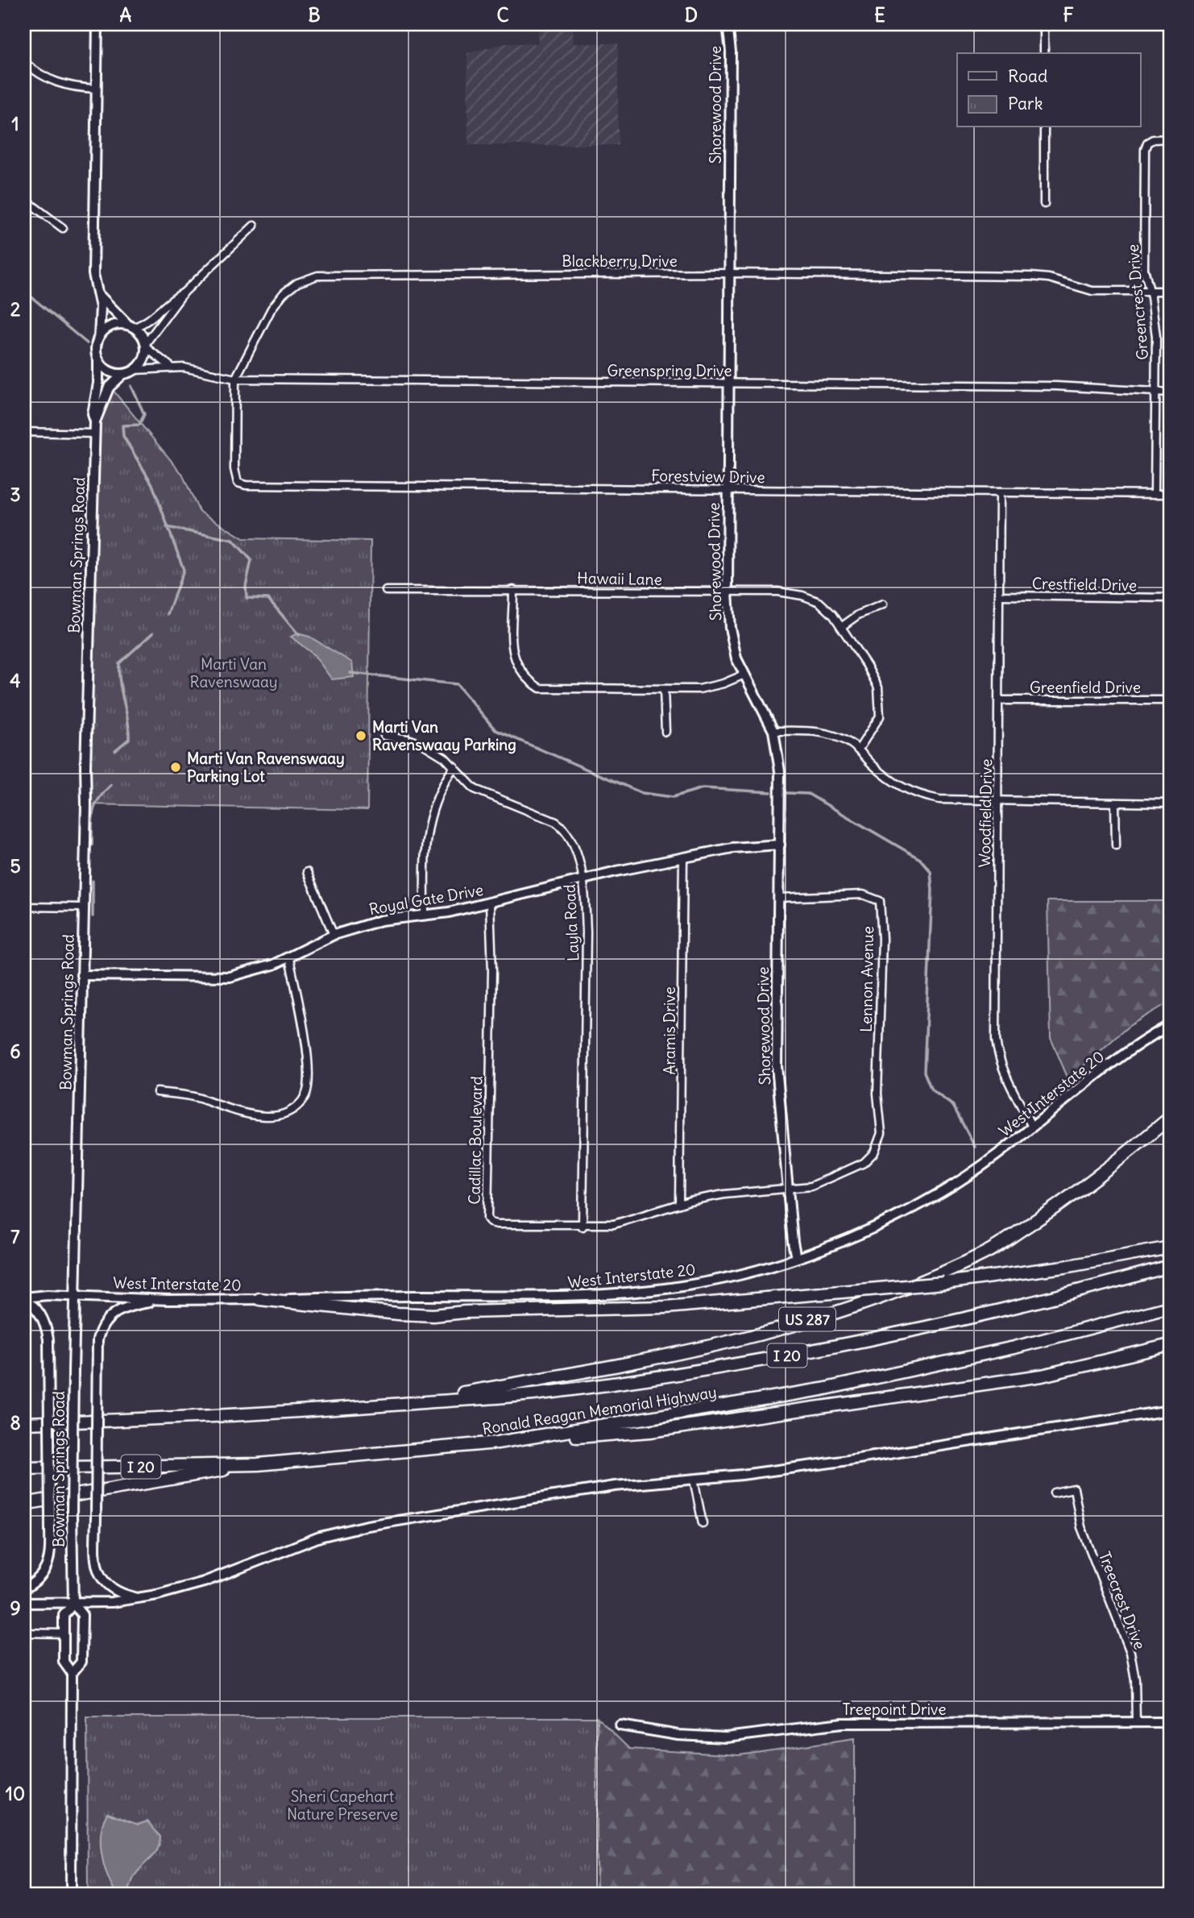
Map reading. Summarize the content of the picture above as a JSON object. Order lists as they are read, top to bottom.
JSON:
{
  "streets": {
    "highway": ["US 287", "I 20", "Ronald Reagan Memorial Highway"],
    "street": [
      "Shorewood Drive",
      "Blackberry Drive",
      "Greencrest Drive",
      "Greenspring Drive",
      "Forestview Drive",
      "Bowman Springs Road",
      "Hawaii Lane",
      "Crestfield Drive",
      "Greenfield Drive",
      "Woodfield Drive",
      "Royal Gate Drive",
      "Layla Road",
      "Lennon Avenue",
      "Aramis Drive",
      "West Interstate 20",
      "Cadillac Boulevard",
      "Treecrest Drive",
      "Treepoint Drive"
    ]
  },
  "crossings": [
    ["Shorewood Drive", "Blackberry Drive"],
    ["Shorewood Drive", "Greenspring Drive"],
    ["Shorewood Drive", "Forestview Drive"],
    ["Shorewood Drive", "Hawaii Lane"],
    ["Shorewood Drive", "Royal Gate Drive"],
    ["Shorewood Drive", "Lennon Avenue"],
    ["Shorewood Drive", "West Interstate 20"],
    ["Shorewood Drive", "Cadillac Boulevard"],
    ["Blackberry Drive", "Greencrest Drive"],
    ["Blackberry Drive", "Greenspring Drive"],
    ["Blackberry Drive", "Forestview Drive"],
    ["Greencrest Drive", "Greenspring Drive"],
    ["Greencrest Drive", "Forestview Drive"],
    ["Greenspring Drive", "Bowman Springs Road"],
    ["Forestview Drive", "Woodfield Drive"],
    ["Bowman Springs Road", "Royal Gate Drive"],
    ["Bowman Springs Road", "West Interstate 20"],
    ["Crestfield Drive", "Woodfield Drive"],
    ["Greenfield Drive", "Woodfield Drive"],
    ["Woodfield Drive", "West Interstate 20"],
    ["Royal Gate Drive", "Layla Road"],
    ["Royal Gate Drive", "Aramis Drive"],
    ["Royal Gate Drive", "Cadillac Boulevard"],
    ["Layla Road", "Cadillac Boulevard"],
    ["Lennon Avenue", "Cadillac Boulevard"],
    ["Aramis Drive", "Cadillac Boulevard"],
    ["US 287", "Ronald Reagan Memorial Highway"],
    ["Treecrest Drive", "Treepoint Drive"]
  ],
  "parks": ["Marti Van Ravenswaay", "Sheri Capehart Nature Preserve"],
  "places": ["Marti Van Ravenswaay Parking", "Marti Van Ravenswaay Parking Lot"],
  "legend": ["Road", "Park"],
  "grid": {
    "columns": [
      "A",
      "B",
      "C",
      "D",
      "E",
      "F"
    ],
    "rows": [
      "1",
      "2",
      "3",
      "4",
      "5",
      "6",
      "7",
      "8",
      "9",
      "10"
    ]
  }
}
